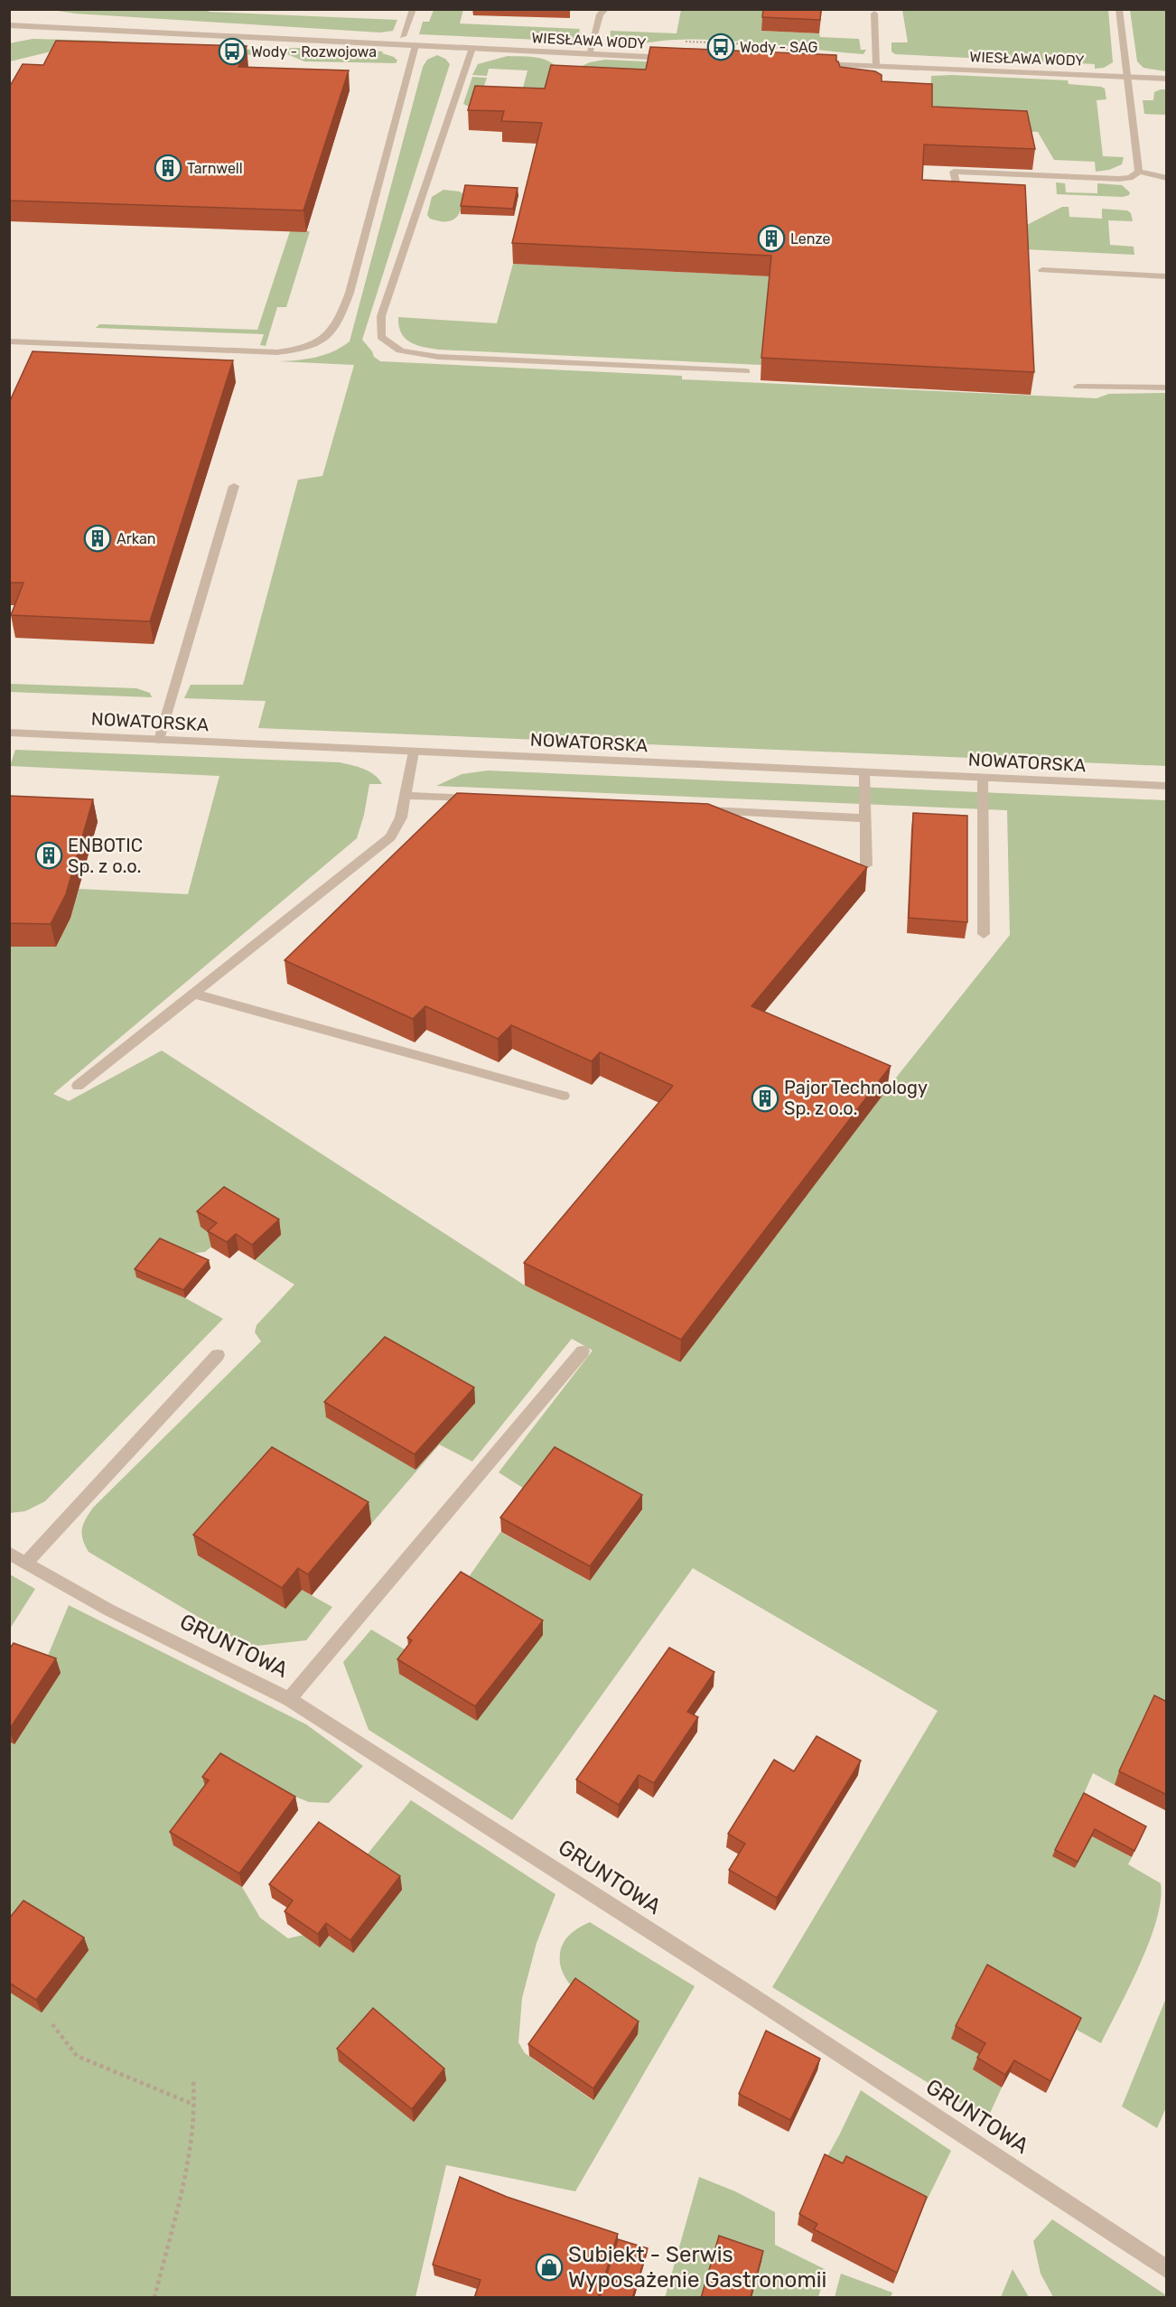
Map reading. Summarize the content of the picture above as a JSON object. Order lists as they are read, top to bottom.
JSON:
{
  "streets": {
    "street": ["WIESŁAWA WODY", "NOWATORSKA", "GRUNTOWA"]
  },
  "places": {
    "bus stop": ["Wody - SAG", "Wody - Rozwojowa"],
    "building": [
      "Tarnwell",
      "Lenze",
      "Arkan",
      "ENBOTIC Sp. z o.o.",
      "Pajor Technology Sp. z o.o."
    ],
    "shop": ["Subiekt - Serwis Wyposażenie Gastronomii"]
  }
}
